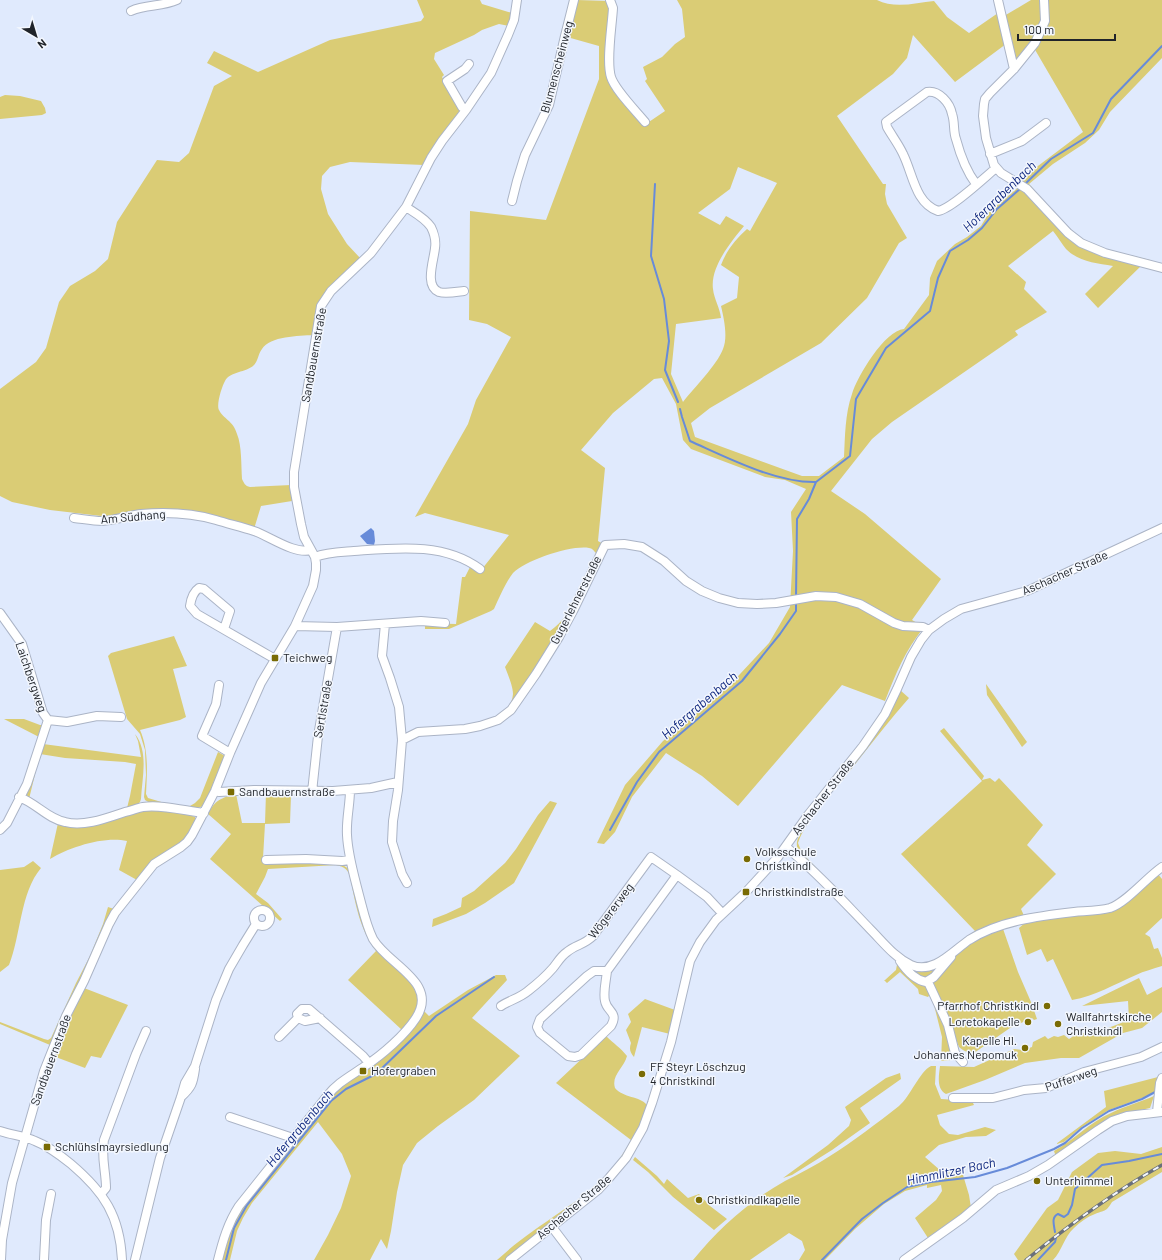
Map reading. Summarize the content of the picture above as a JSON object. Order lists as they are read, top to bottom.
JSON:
{
  "streets": {
    "street": [
      "Blumenscheinweg",
      "Sandbauernstraße",
      "Am Südhang",
      "Aschacher Straße",
      "Gugerlehnerstraße",
      "Laichbergweg",
      "Sertlstraße",
      "Wögererweg",
      "Pufferweg"
    ]
  },
  "crossings": [
    ["Sandbauernstraße", "Am Südhang"],
    ["Aschacher Straße", "Gugerlehnerstraße"],
    ["Aschacher Straße", "Wögererweg"]
  ],
  "water": ["Hofergrabenbach", "Himmlitzer Bach"],
  "places": {
    "transit": [
      "Teichweg",
      "Sandbauernstraße",
      "Christkindlstraße",
      "Hofergraben",
      "Schlühslmayrsiedlung"
    ],
    "other": [
      "Volksschule Christkindl",
      "Pfarrhof Christkindl",
      "Loretokapelle",
      "Wallfahrtskirche Christkindl",
      "Kapelle Hl. Johannes Nepomuk",
      "FF Steyr Löschzug 4 Christkindl",
      "Unterhimmel",
      "Christkindlkapelle"
    ]
  },
  "scale_bar": "100 m",
  "north": "bottom right"
}
